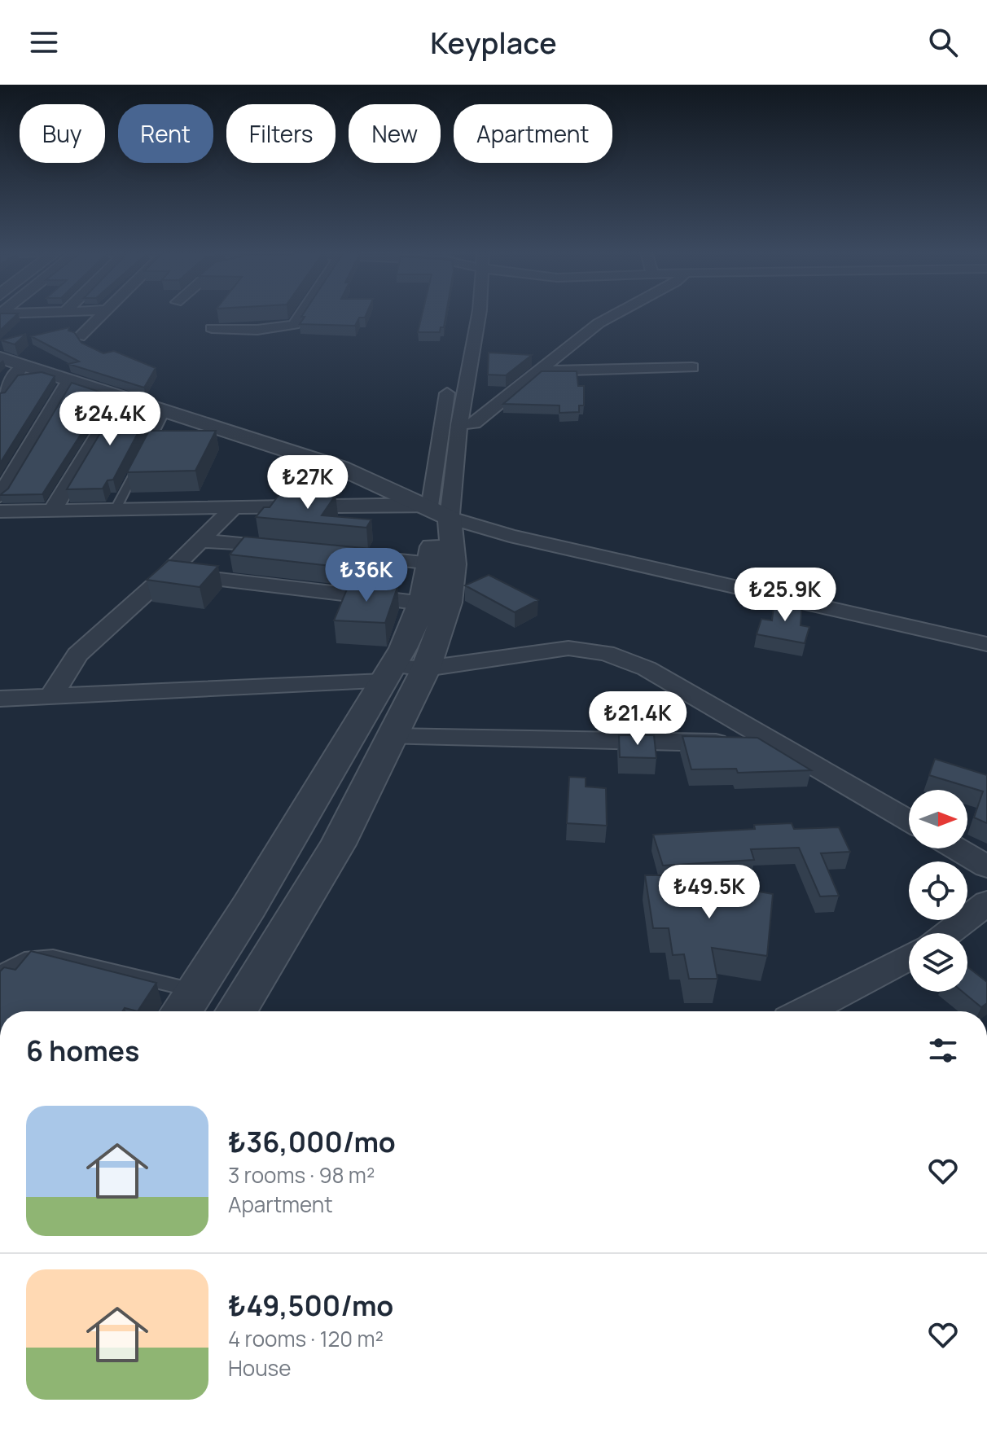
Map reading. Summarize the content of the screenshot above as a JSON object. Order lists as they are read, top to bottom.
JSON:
{
  "north": "right",
  "page": {
    "header": "Keyplace",
    "chip": [
      "Buy",
      "Rent",
      "Filters",
      "New",
      "Apartment"
    ],
    "price": [
      "₺24.4K",
      "₺27K",
      "₺36K",
      "₺25.9K",
      "₺21.4K",
      "₺49.5K"
    ],
    "heading": "6 homes",
    "list": [
      {
        "name": "₺36,000/mo",
        "note": "3 rooms · 98 m² · Apartment"
      },
      {
        "name": "₺49,500/mo",
        "note": "4 rooms · 120 m² · House"
      }
    ]
  }
}
